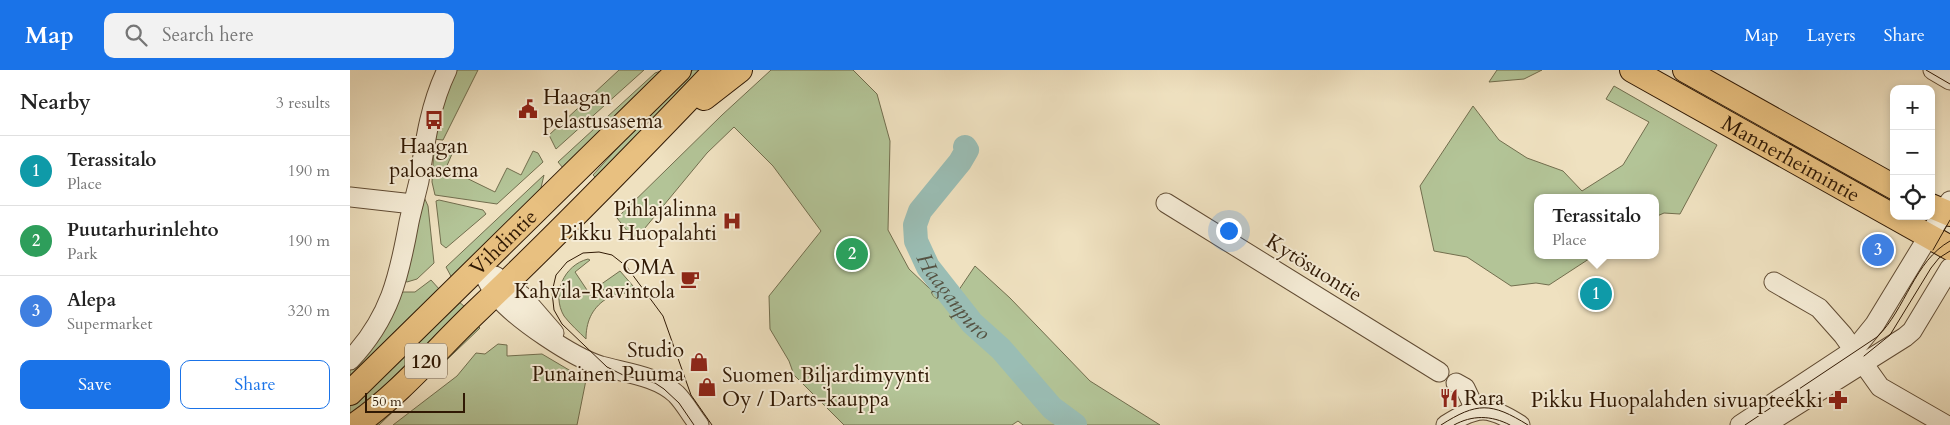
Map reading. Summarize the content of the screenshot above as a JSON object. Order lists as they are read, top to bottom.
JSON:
{
  "streets": {
    "main road": ["Mannerheimintie", "Vihdintie", "120"],
    "street": ["Kytösuontie"]
  },
  "water": ["Haaganpuro"],
  "places": {
    "public building": ["Haagan pelastusasema"],
    "bus stop": ["Haagan paloasema"],
    "hospital": ["Pihlajalinna Pikku Huopalahti"],
    "cafe": ["OMA Kahvila-Ravintola"],
    "shop": ["Studio Punainen Puuma", "Suomen Biljardimyynti Oy / Darts-kauppa"],
    "restaurant": ["Rara"],
    "pharmacy": ["Pikku Huopalahden sivuapteekki"]
  },
  "scale_bar": "50 m",
  "page": {
    "header": "Map",
    "search": "Search here",
    "nav": ["Map", "Layers", "Share"],
    "heading": ["Nearby", "3 results"],
    "map_buttons": ["+", "−"],
    "list": [
      {
        "mark": "1",
        "name": "Terassitalo",
        "note": "Place",
        "value": "190 m"
      },
      {
        "mark": "2",
        "name": "Puutarhurinlehto",
        "note": "Park",
        "value": "190 m"
      },
      {
        "mark": "3",
        "name": "Alepa",
        "note": "Supermarket",
        "value": "320 m"
      }
    ],
    "popup": ["Terassitalo", "Place"],
    "pins": ["3", "2", "1"],
    "buttons": ["Save", "Share"],
    "scale": "50 m"
  }
}
